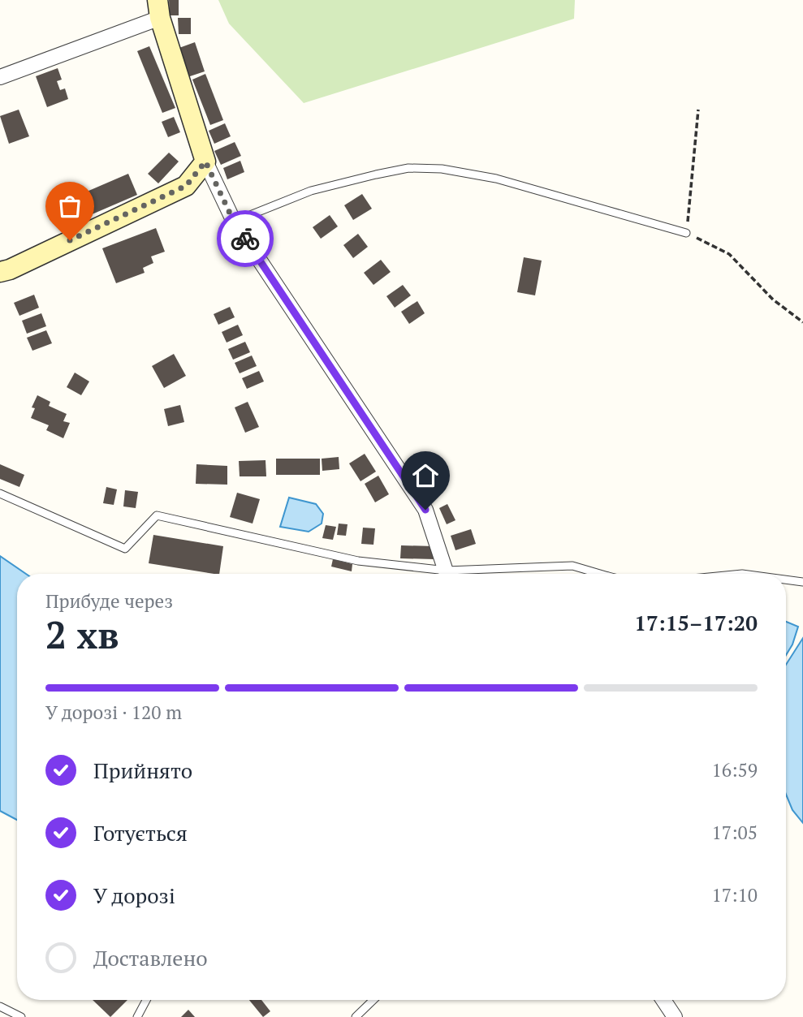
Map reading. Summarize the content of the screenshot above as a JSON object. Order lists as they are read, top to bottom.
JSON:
{
  "page": {
    "heading": ["2 хв", "Прибуде через", "17:15–17:20"],
    "bar": "У дорозі · 120 m",
    "list": [
      ["Прийнято", "16:59"],
      ["Готується", "17:05"],
      ["У дорозі", "17:10"],
      "Доставлено"
    ]
  }
}
